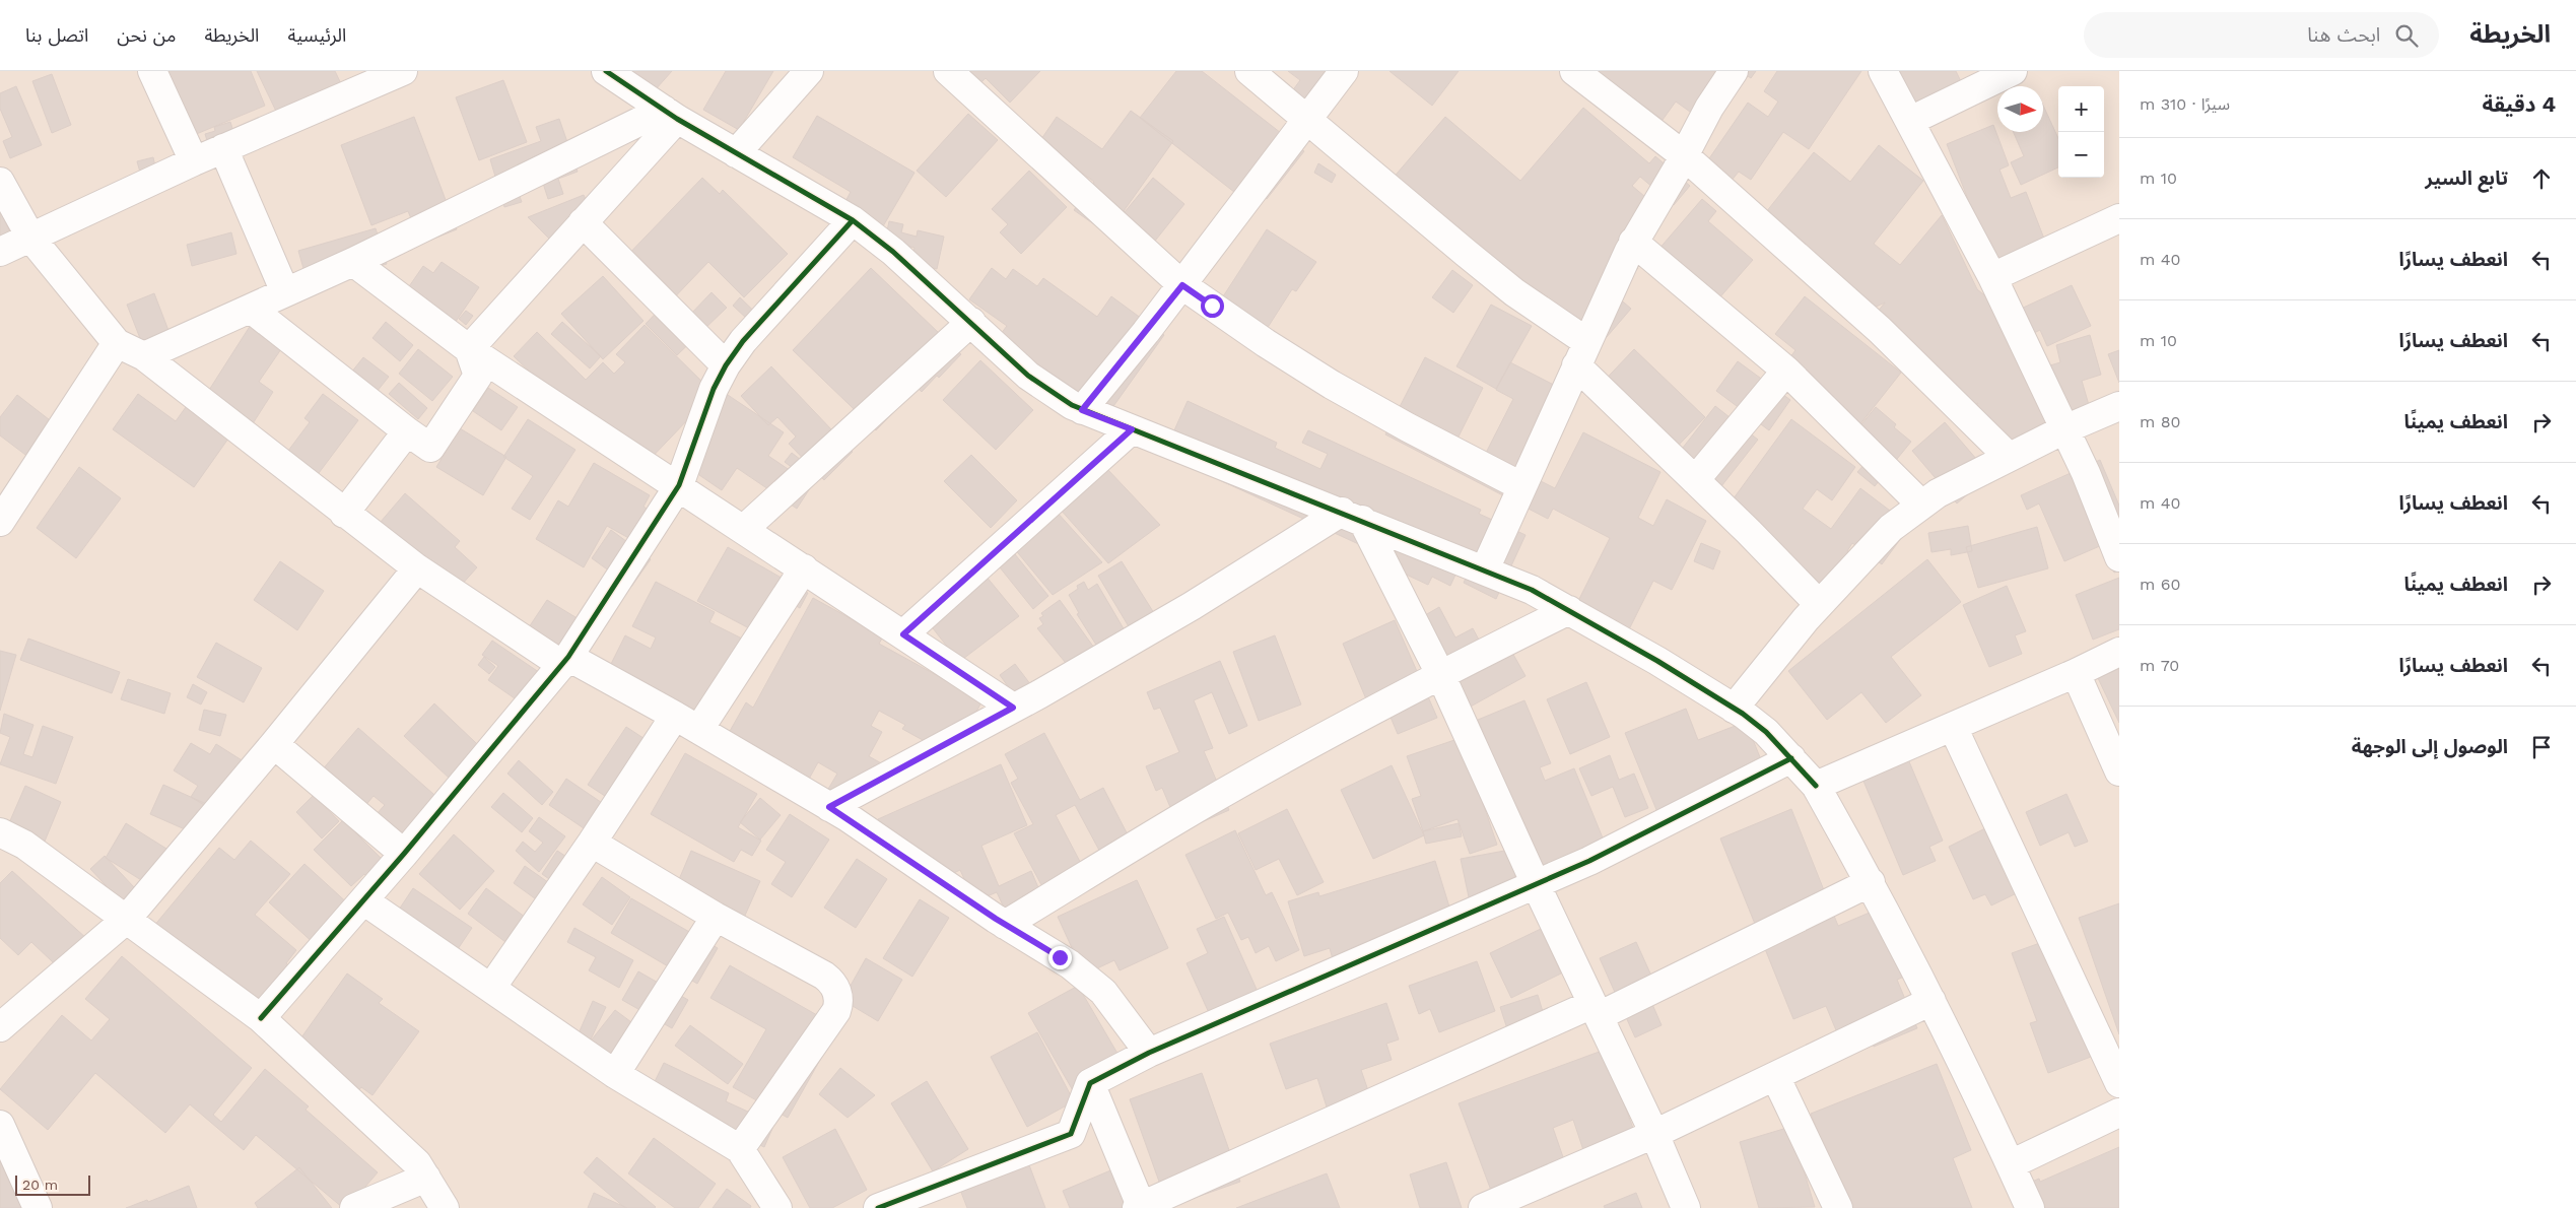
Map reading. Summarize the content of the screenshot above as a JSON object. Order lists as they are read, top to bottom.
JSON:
{
  "scale_bar": "20 m",
  "north": "right",
  "page": {
    "header": "الخريطة",
    "search": "ابحث هنا",
    "nav": [
      "الرئيسية",
      "الخريطة",
      "من نحن",
      "اتصل بنا"
    ],
    "heading": ["4 دقيقة", "سيرًا · 310 m"],
    "map_buttons": ["+", "−"],
    "list": [
      ["تابع السير", "10 m"],
      ["انعطف يسارًا", "40 m"],
      ["انعطف يسارًا", "10 m"],
      ["انعطف يمينًا", "80 m"],
      ["انعطف يسارًا", "40 m"],
      ["انعطف يمينًا", "60 m"],
      ["انعطف يسارًا", "70 m"],
      "الوصول إلى الوجهة"
    ],
    "scale": "20 m"
  }
}
